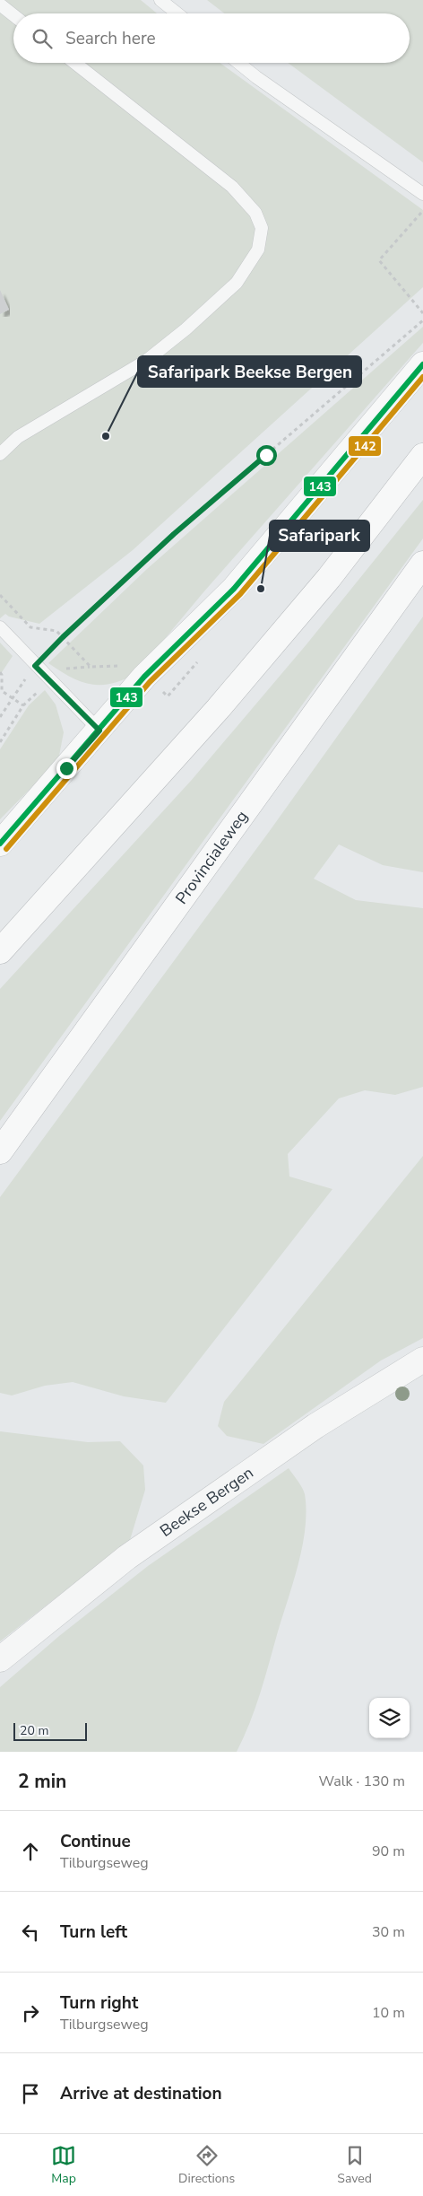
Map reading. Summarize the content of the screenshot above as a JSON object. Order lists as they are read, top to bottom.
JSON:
{
  "streets": {
    "main road": ["Provincialeweg"],
    "street": ["Beekse Bergen"]
  },
  "places": ["Safaripark Beekse Bergen", "Safaripark"],
  "lines": ["transit line 143", "transit line 142"],
  "scale_bar": "20 m",
  "page": {
    "search": "Search here",
    "scale": "20 m",
    "heading": ["2 min", "Walk · 130 m"],
    "list": [
      ["Continue", "Tilburgseweg", "90 m"],
      ["Turn left", "30 m"],
      ["Turn right", "Tilburgseweg", "10 m"],
      "Arrive at destination"
    ],
    "nav": ["Map", "Directions", "Saved"]
  }
}
